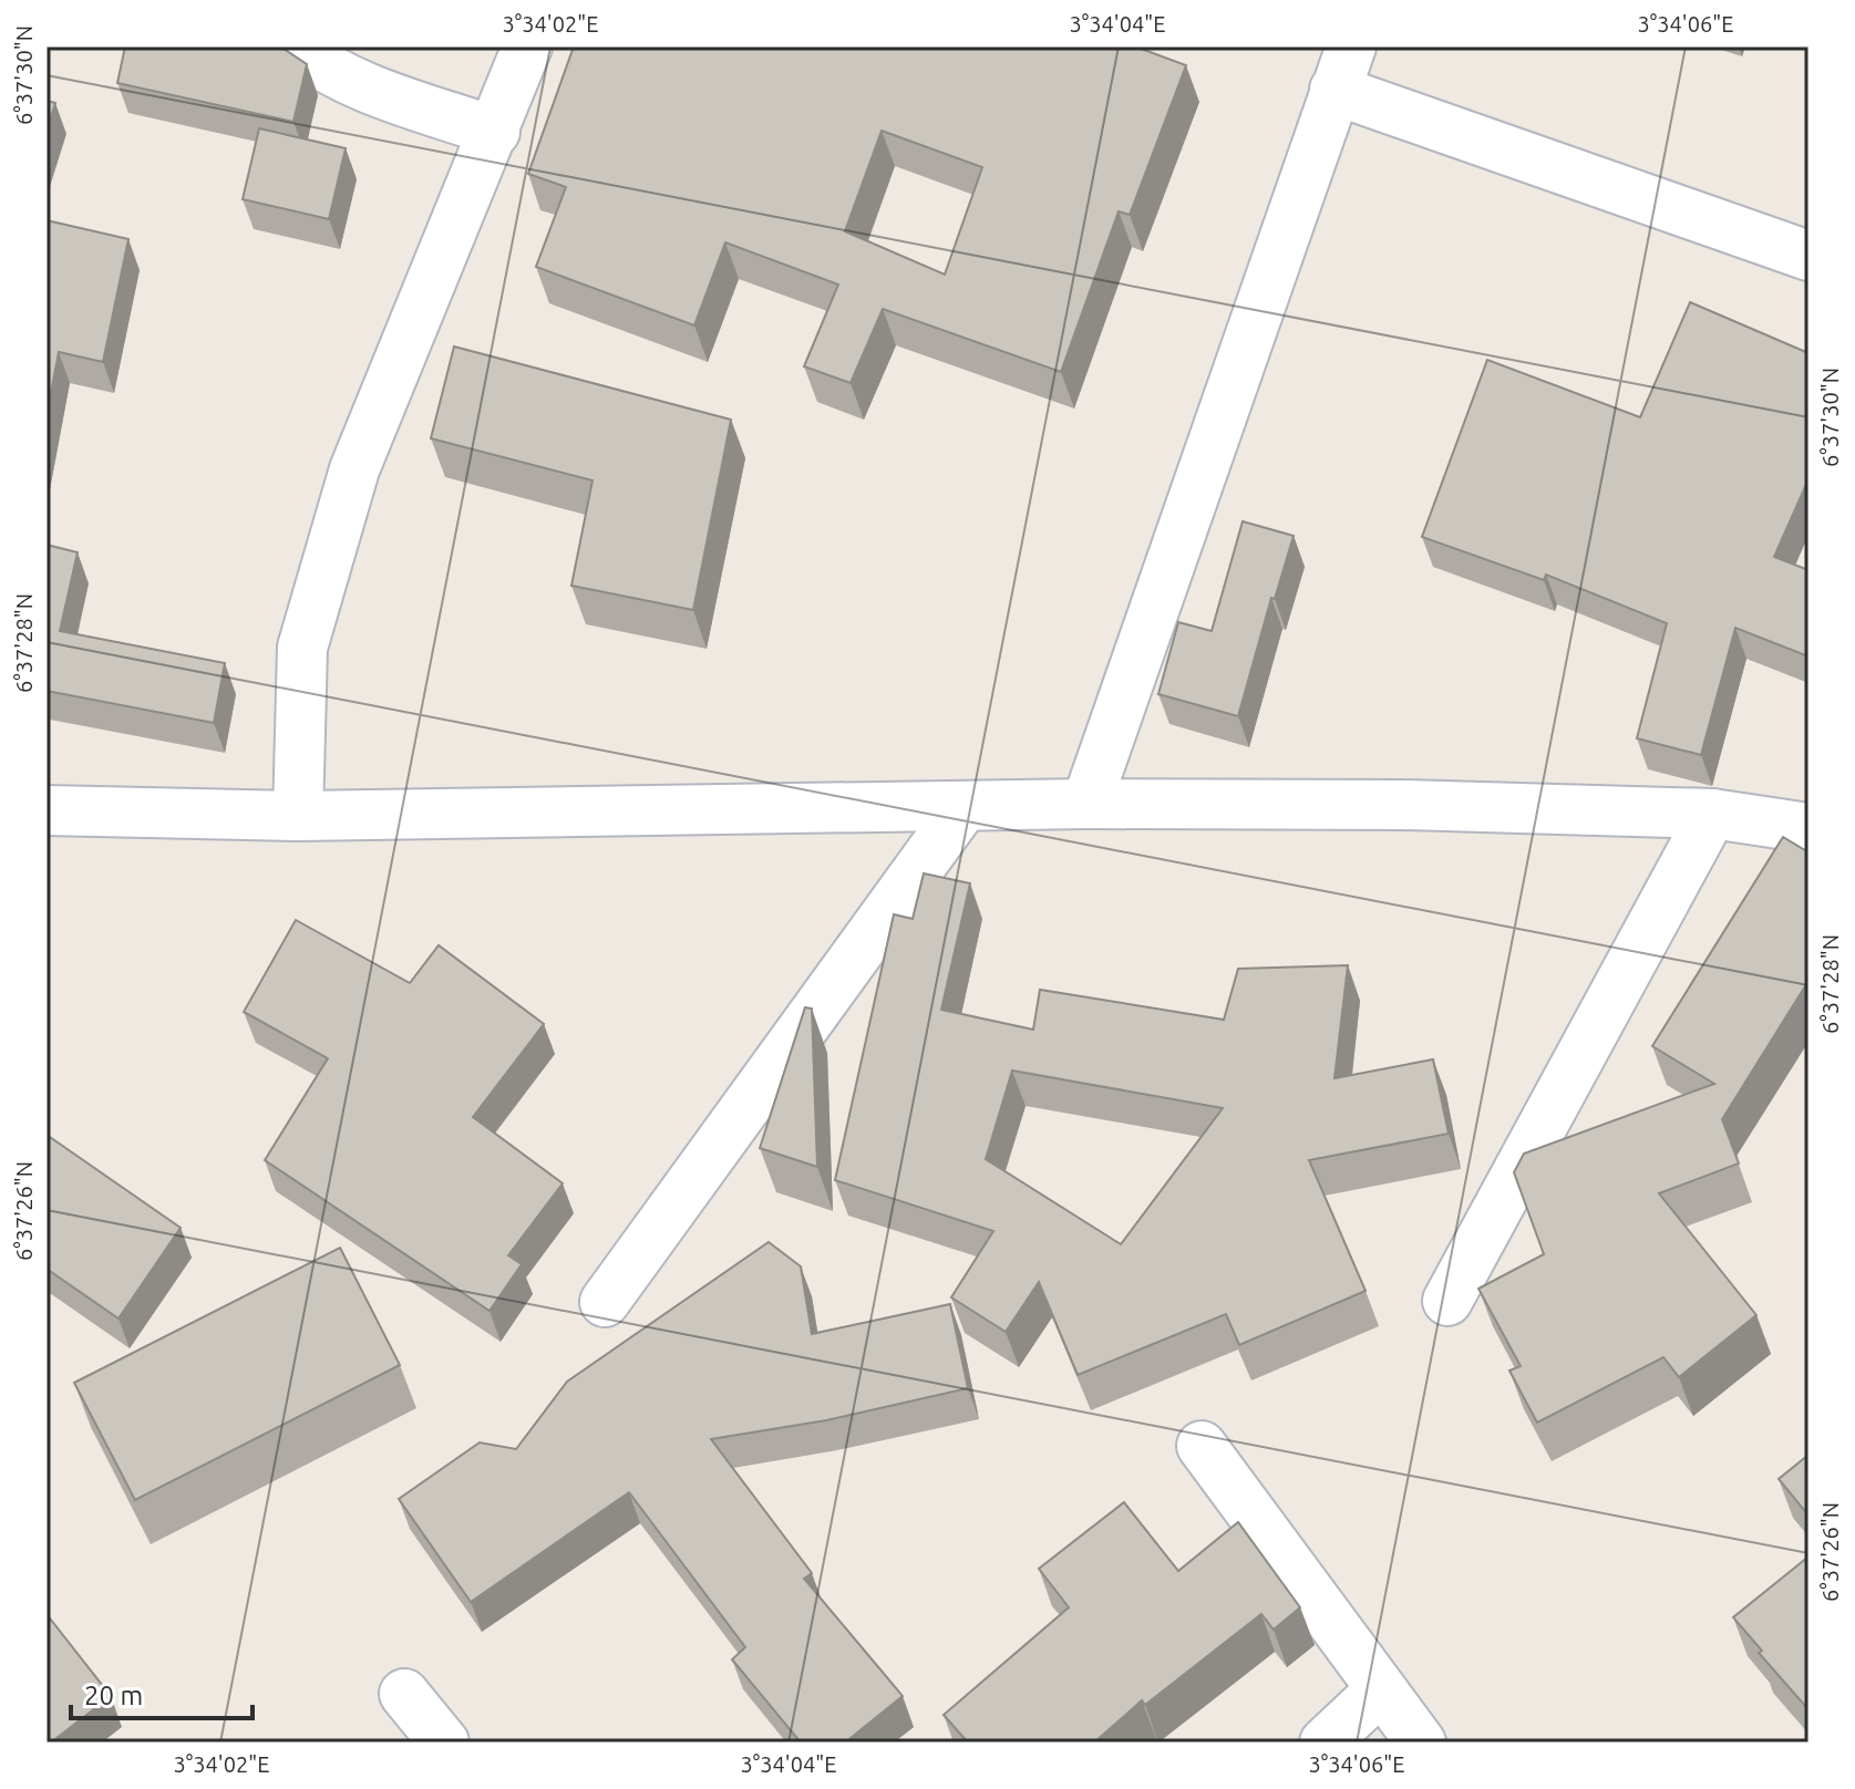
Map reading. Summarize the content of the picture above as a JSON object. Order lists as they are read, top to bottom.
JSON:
{
  "scale_bar": "20 m",
  "coordinates": [
    "3°34'02\"E",
    "3°34'04\"E",
    "3°34'06\"E",
    "6°37'30\"N",
    "6°37'28\"N",
    "6°37'26\"N"
  ]
}
